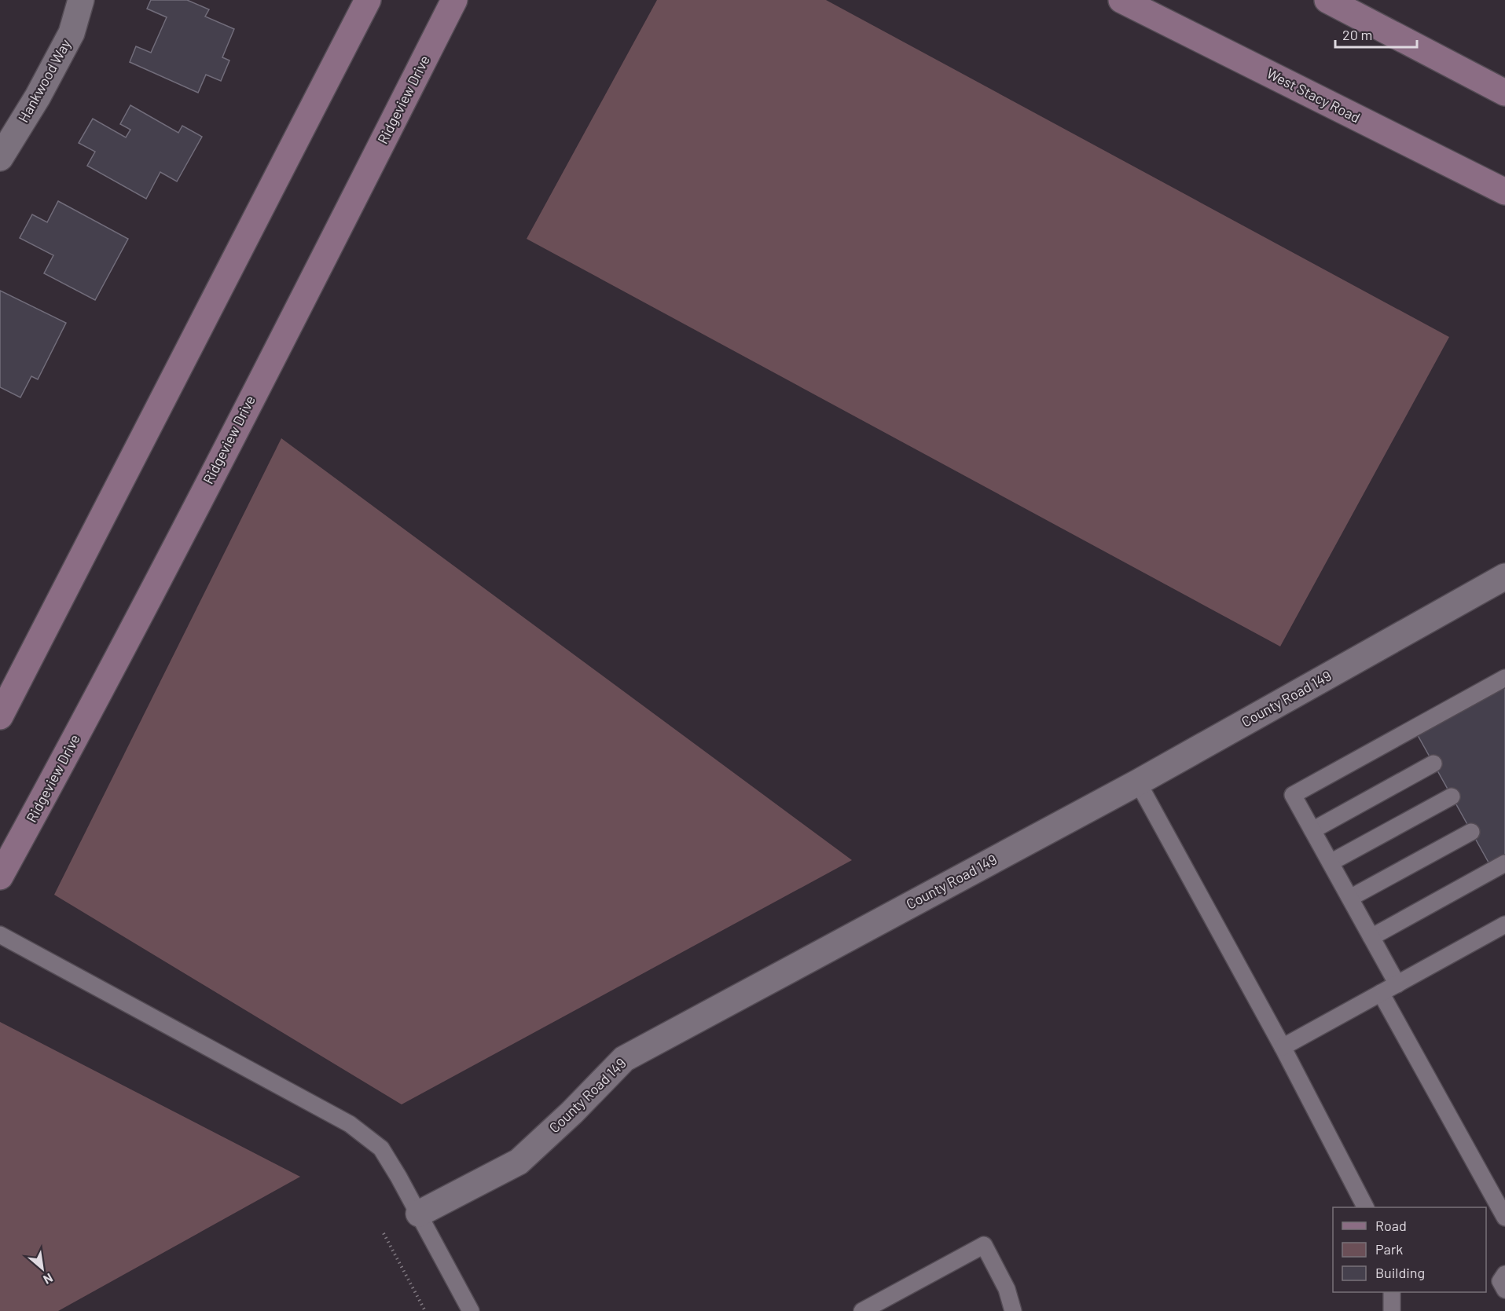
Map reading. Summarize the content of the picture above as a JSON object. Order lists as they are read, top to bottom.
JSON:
{
  "streets": {
    "main road": ["West Stacy Road", "Ridgeview Drive"],
    "street": ["Hankwood Way", "County Road 149"]
  },
  "legend": ["Road", "Park", "Building"],
  "scale_bar": "20 m",
  "north": "bottom right"
}
